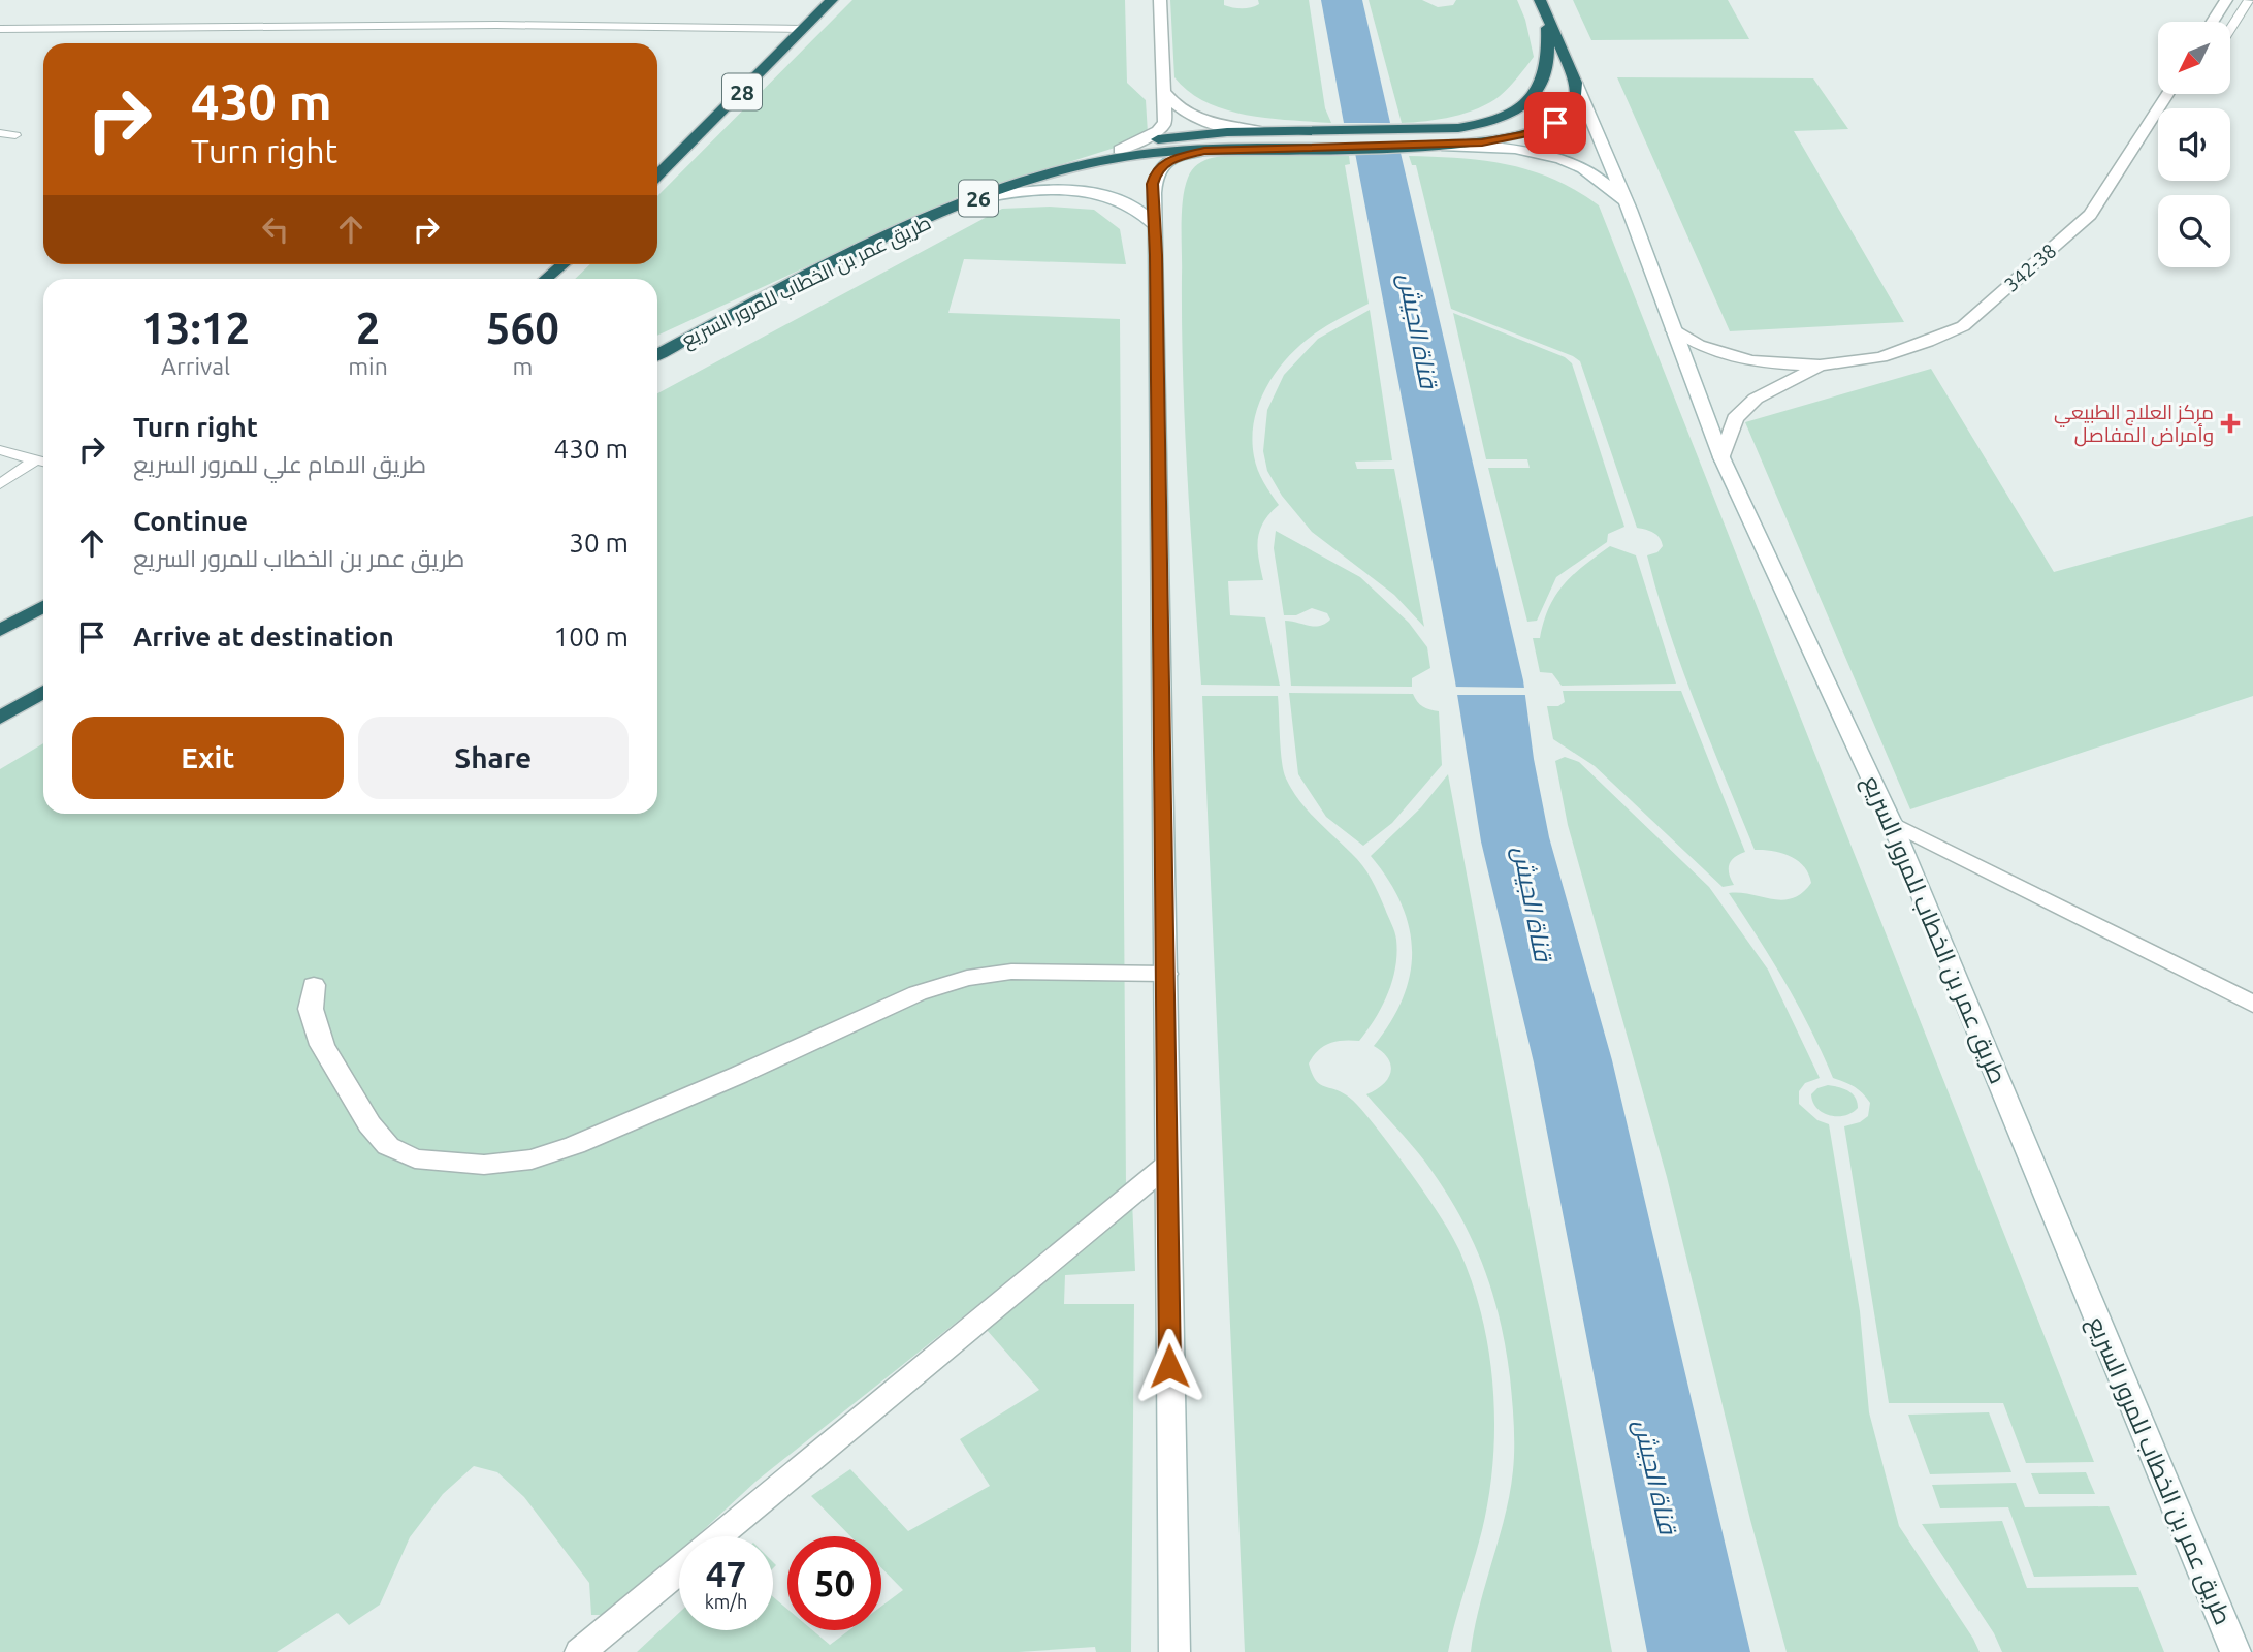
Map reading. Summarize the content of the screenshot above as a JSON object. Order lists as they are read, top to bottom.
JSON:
{
  "streets": {
    "highway": ["28", "26", "طريق عمر بن الخطاب للمرور السريع"],
    "main road": ["342-38"]
  },
  "water": ["قناة الجيش"],
  "places": {
    "health": ["مركز العلاج الطبيعي وأمراض المفاصل"]
  },
  "north": "bottom left",
  "page": {
    "turn": ["430 m", "Turn right"],
    "eta": [
      "13:12",
      "Arrival",
      "2",
      "min",
      "560",
      "m"
    ],
    "list": [
      {
        "name": "Turn right",
        "note": "طريق الامام علي للمرور السريع",
        "value": "430 m"
      },
      {
        "name": "Continue",
        "note": "طريق عمر بن الخطاب للمرور السريع",
        "value": "30 m"
      },
      {
        "name": "Arrive at destination",
        "value": "100 m"
      }
    ],
    "buttons": ["Exit", "Share"],
    "speed": "47 km/h",
    "limit": "50"
  }
}
